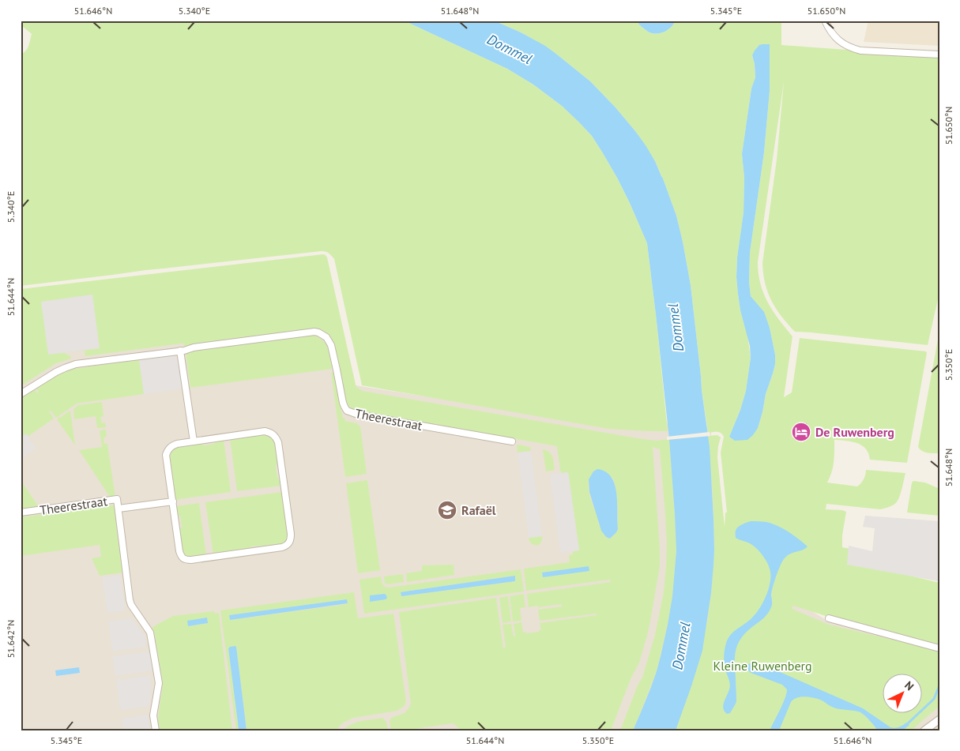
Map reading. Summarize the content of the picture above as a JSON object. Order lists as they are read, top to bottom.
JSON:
{
  "streets": {
    "street": ["Theerestraat"]
  },
  "water": ["Dommel"],
  "parks": ["Kleine Ruwenberg"],
  "places": {
    "hotel": ["De Ruwenberg"],
    "school or university": ["Rafaël"]
  },
  "north": "top right",
  "coordinates": [
    "51.646°N",
    "5.340°E",
    "51.648°N",
    "5.345°E",
    "51.650°N",
    "51.644°N",
    "5.350°E",
    "51.642°N"
  ]
}
